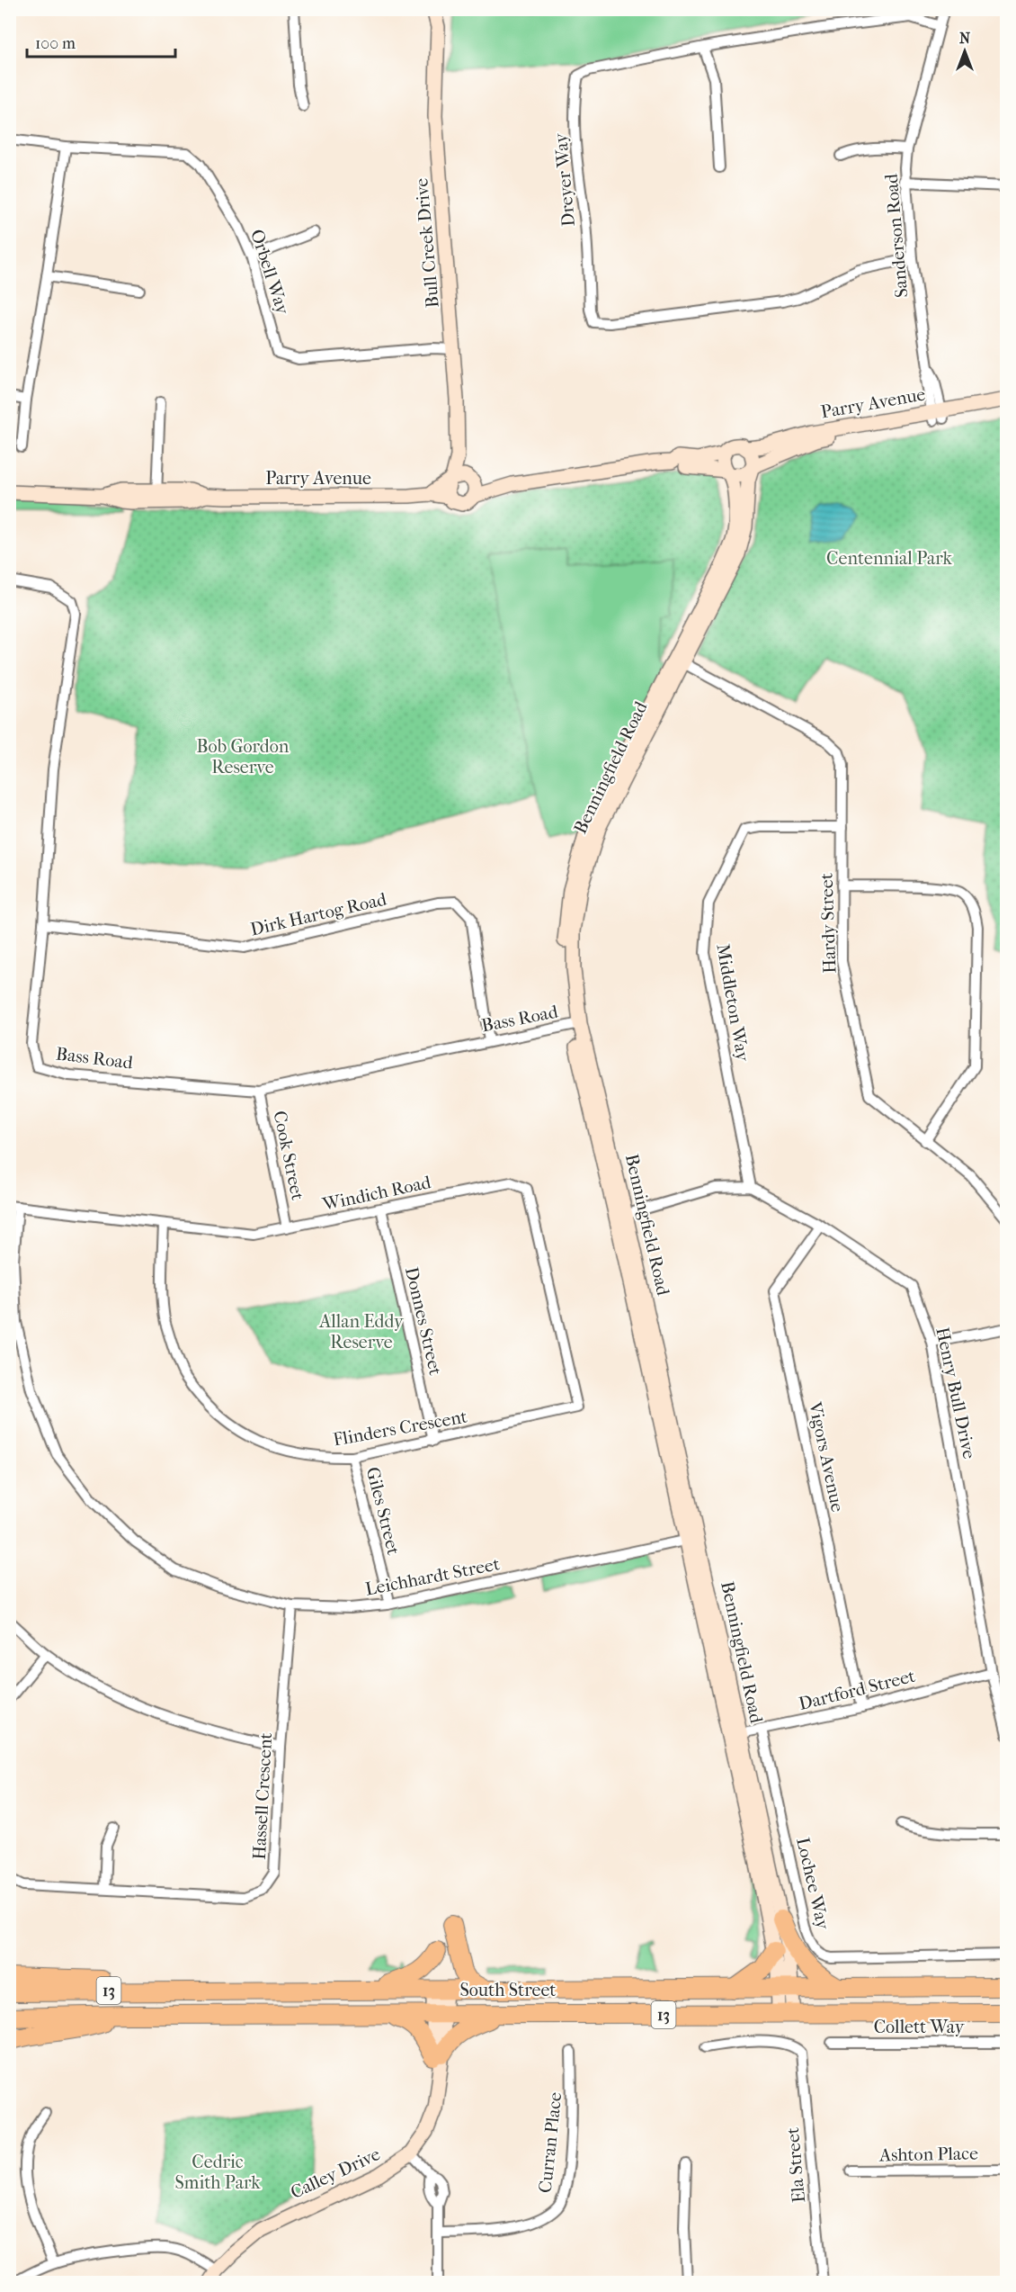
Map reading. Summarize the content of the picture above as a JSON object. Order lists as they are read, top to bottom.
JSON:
{
  "streets": {
    "highway": ["South Street", "13"],
    "main road": [
      "Bull Creek Drive",
      "Parry Avenue",
      "Benningfield Road",
      "Calley Drive"
    ],
    "street": [
      "Dreyer Way",
      "Sanderson Road",
      "Orbell Way",
      "Dirk Hartog Road",
      "Hardy Street",
      "Middleton Way",
      "Bass Road",
      "Cook Street",
      "Windich Road",
      "Donnes Street",
      "Henry Bull Drive",
      "Flinders Crescent",
      "Vigors Avenue",
      "Giles Street",
      "Leichhardt Street",
      "Dartford Street",
      "Hassell Crescent",
      "Lochee Way",
      "Collett Way",
      "Curran Place",
      "Ashton Place",
      "Ela Street"
    ]
  },
  "crossings": [
    ["Dreyer Way", "Sanderson Road"],
    ["Sanderson Road", "Parry Avenue"],
    ["Bull Creek Drive", "Orbell Way"],
    ["Bull Creek Drive", "Parry Avenue"],
    ["Parry Avenue", "Benningfield Road"],
    ["Benningfield Road", "Hardy Street"],
    ["Benningfield Road", "Bass Road"],
    ["Benningfield Road", "Leichhardt Street"],
    ["Benningfield Road", "Dartford Street"],
    ["Benningfield Road", "South Street"],
    ["Dirk Hartog Road", "Bass Road"],
    ["Hardy Street", "Middleton Way"],
    ["Middleton Way", "Henry Bull Drive"],
    ["Bass Road", "Cook Street"],
    ["Cook Street", "Windich Road"],
    ["Windich Road", "Donnes Street"],
    ["Windich Road", "Flinders Crescent"],
    ["Windich Road", "Leichhardt Street"],
    ["Donnes Street", "Flinders Crescent"],
    ["Henry Bull Drive", "Vigors Avenue"],
    ["Henry Bull Drive", "Dartford Street"],
    ["Flinders Crescent", "Giles Street"],
    ["Vigors Avenue", "Dartford Street"],
    ["Giles Street", "Leichhardt Street"],
    ["Leichhardt Street", "Hassell Crescent"],
    ["Dartford Street", "Lochee Way"],
    ["South Street", "Calley Drive"]
  ],
  "parks": [
    "Centennial Park",
    "Bob Gordon Reserve",
    "Allan Eddy Reserve",
    "Cedric Smith Park"
  ],
  "scale_bar": "100 m",
  "north": "top"
}
